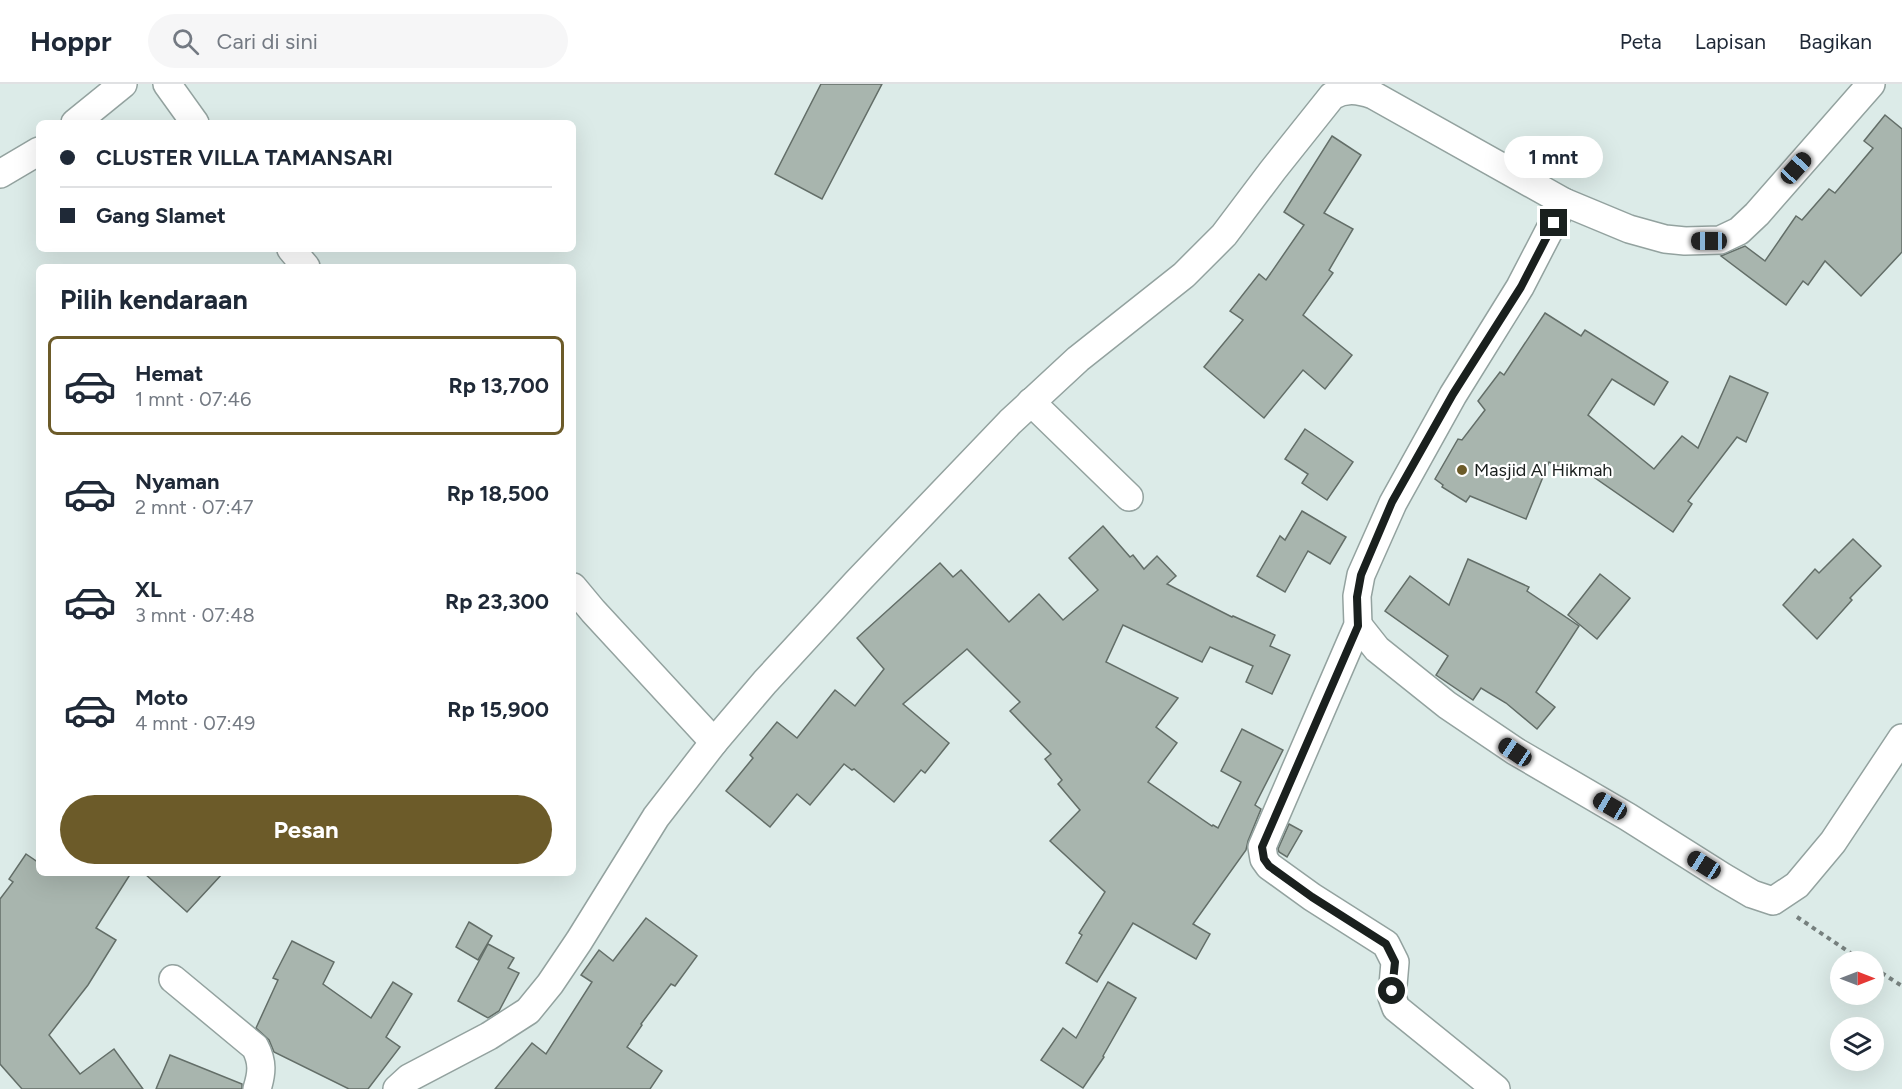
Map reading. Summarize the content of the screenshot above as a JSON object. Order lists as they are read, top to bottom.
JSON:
{
  "places": ["Masjid Al Hikmah"],
  "north": "right",
  "page": {
    "header": "Hoppr",
    "search": "Cari di sini",
    "nav": ["Peta", "Lapisan", "Bagikan"],
    "banner": ["CLUSTER VILLA TAMANSARI", "Gang Slamet"],
    "bubble": "1 mnt",
    "heading": "Pilih kendaraan",
    "list": [
      {
        "name": "Hemat",
        "note": "1 mnt · 07:46",
        "value": "Rp 13,700"
      },
      {
        "name": "Nyaman",
        "note": "2 mnt · 07:47",
        "value": "Rp 18,500"
      },
      {
        "name": "XL",
        "note": "3 mnt · 07:48",
        "value": "Rp 23,300"
      },
      {
        "name": "Moto",
        "note": "4 mnt · 07:49",
        "value": "Rp 15,900"
      }
    ],
    "buttons": "Pesan"
  }
}
